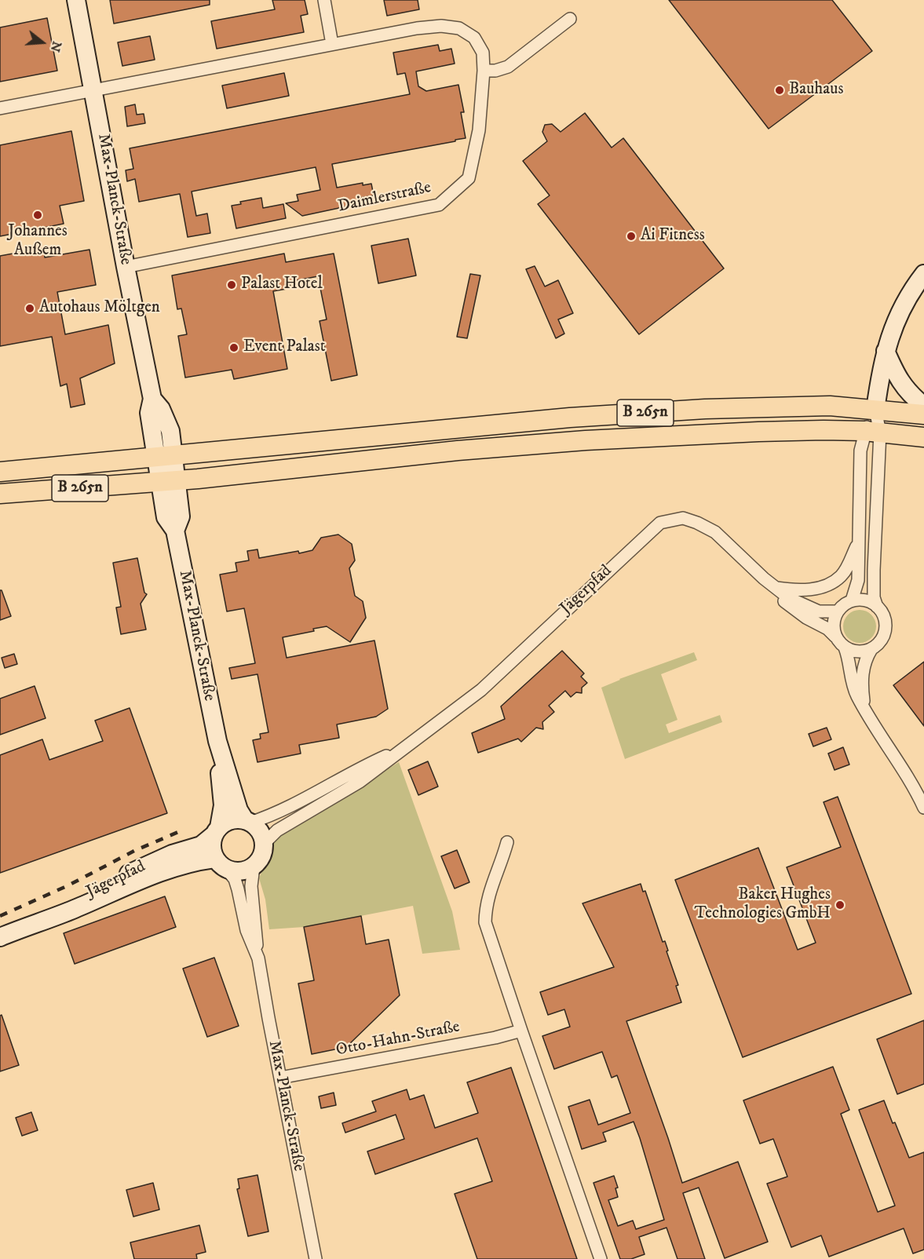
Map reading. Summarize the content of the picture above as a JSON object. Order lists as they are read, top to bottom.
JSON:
{
  "streets": {
    "main road": ["Max-Planck-Straße", "B 265n", "Jägerpfad"],
    "street": ["Daimlerstraße", "Otto-Hahn-Straße"]
  },
  "crossings": [
    ["Daimlerstraße", "Max-Planck-Straße"],
    ["Max-Planck-Straße", "B 265n"],
    ["Max-Planck-Straße", "Jägerpfad"],
    ["Max-Planck-Straße", "Otto-Hahn-Straße"]
  ],
  "places": [
    "Bauhaus",
    "Johannes Außem",
    "Ai Fitness",
    "Palast Hotel",
    "Autohaus Möltgen",
    "Event Palast",
    "Baker Hughes Technologies GmbH"
  ],
  "north": "right"
}
